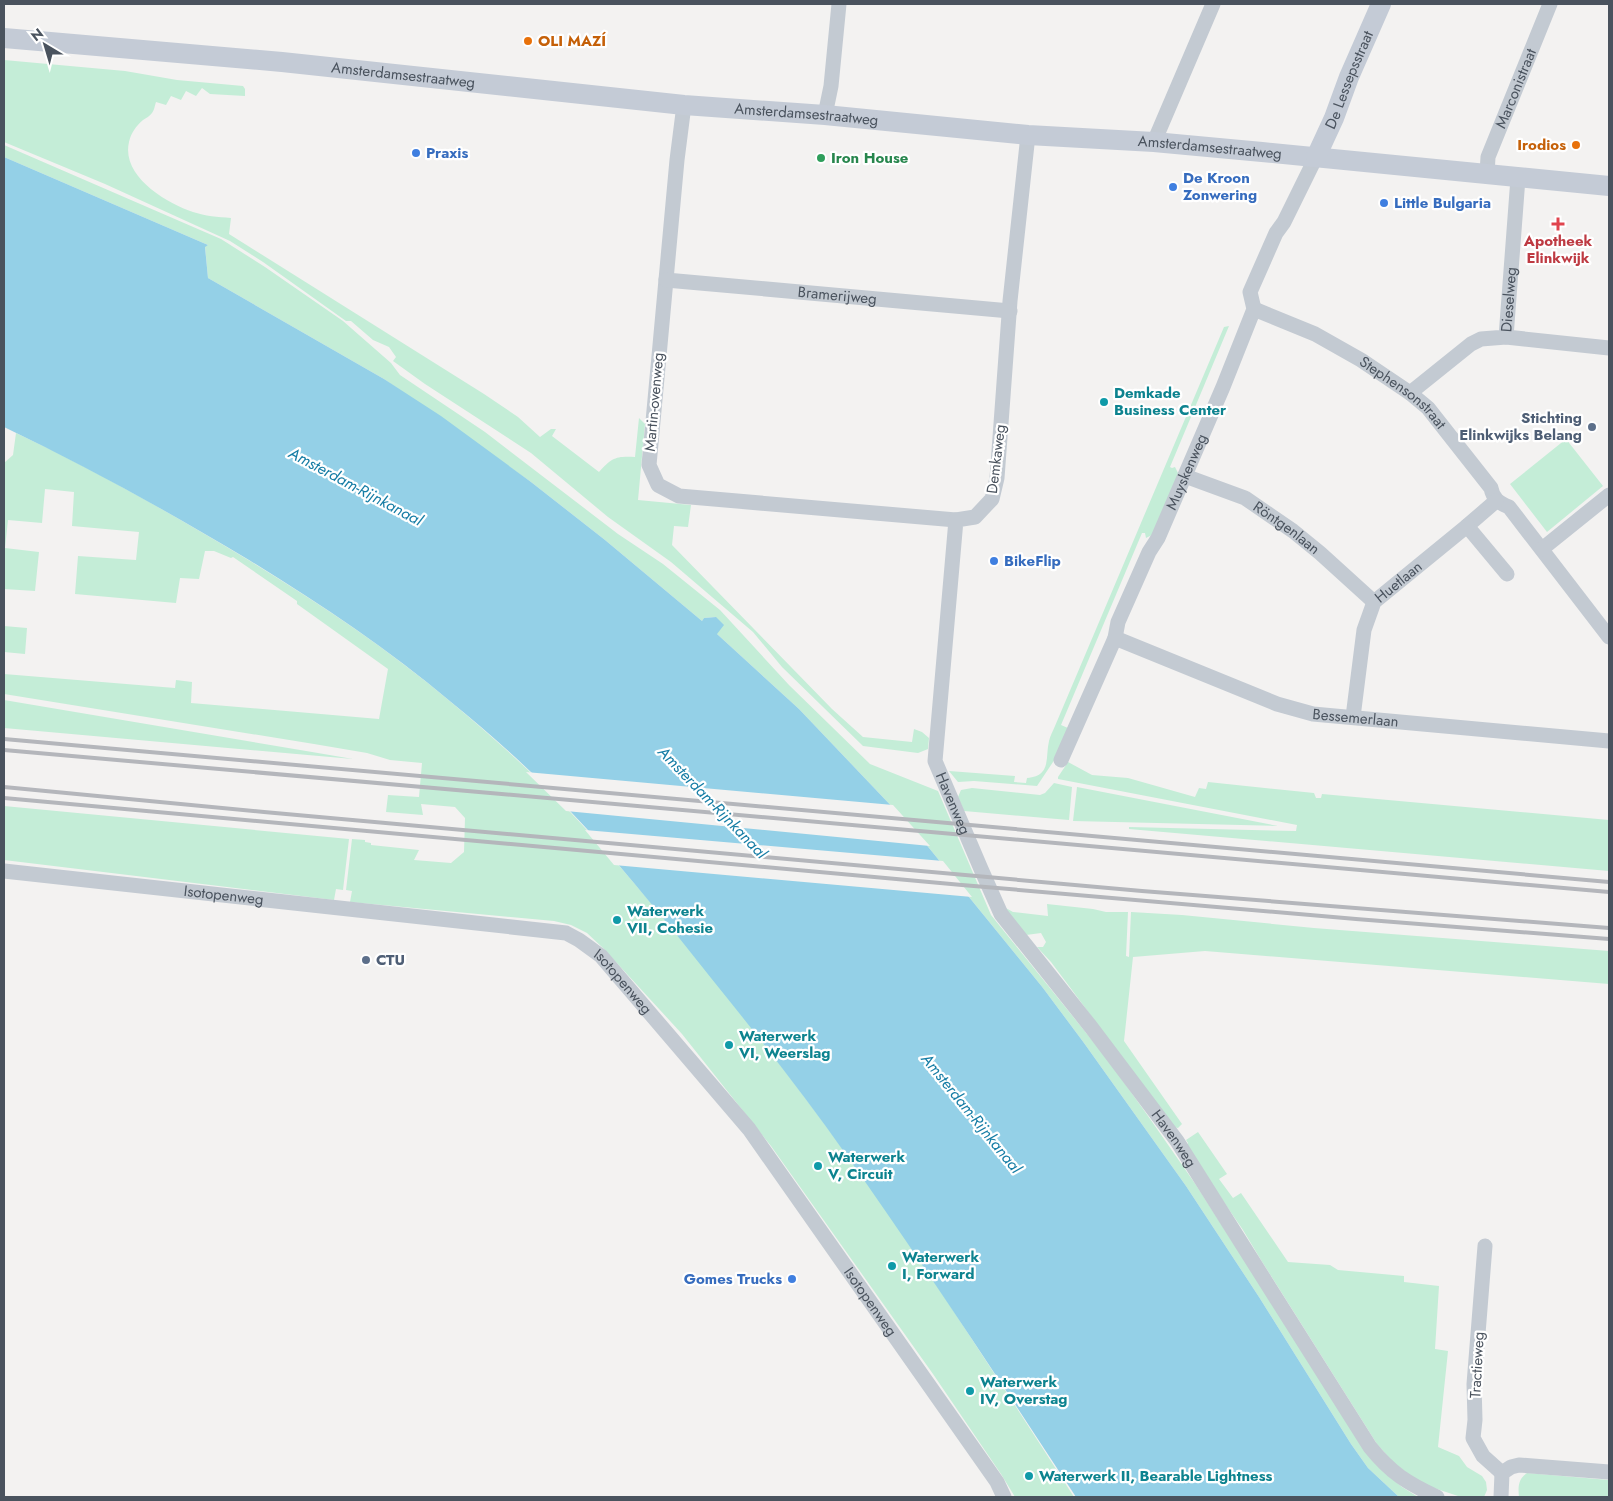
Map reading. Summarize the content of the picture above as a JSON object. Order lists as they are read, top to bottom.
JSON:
{
  "streets": {
    "main road": ["Amsterdamsestraatweg", "De Lessepsstraat"],
    "street": [
      "Marconistraat",
      "Bramerijweg",
      "Dieselweg",
      "Stephensonstraat",
      "Martin-ovenweg",
      "Demkaweg",
      "Muyskenweg",
      "Röntgenlaan",
      "Huetlaan",
      "Bessemerlaan",
      "Havenweg",
      "Isotopenweg",
      "Tractieweg"
    ]
  },
  "crossings": [
    ["Amsterdamsestraatweg", "De Lessepsstraat"],
    ["Amsterdamsestraatweg", "Marconistraat"],
    ["Amsterdamsestraatweg", "Dieselweg"],
    ["Amsterdamsestraatweg", "Martin-ovenweg"],
    ["Amsterdamsestraatweg", "Demkaweg"],
    ["Amsterdamsestraatweg", "Muyskenweg"],
    ["De Lessepsstraat", "Muyskenweg"],
    ["Bramerijweg", "Martin-ovenweg"],
    ["Bramerijweg", "Demkaweg"],
    ["Dieselweg", "Stephensonstraat"],
    ["Stephensonstraat", "Muyskenweg"],
    ["Stephensonstraat", "Huetlaan"],
    ["Martin-ovenweg", "Demkaweg"],
    ["Martin-ovenweg", "Havenweg"],
    ["Demkaweg", "Havenweg"],
    ["Muyskenweg", "Röntgenlaan"],
    ["Muyskenweg", "Bessemerlaan"],
    ["Röntgenlaan", "Huetlaan"],
    ["Huetlaan", "Bessemerlaan"]
  ],
  "water": ["Amsterdam-Rijnkanaal"],
  "places": {
    "other": [
      "OLI MAZÍ",
      "Irodios",
      "Praxis",
      "Iron House",
      "De Kroon Zonwering",
      "Little Bulgaria",
      "Demkade Business Center",
      "Stichting Elinkwijks Belang",
      "BikeFlip",
      "Waterwerk VII, Cohesie",
      "CTU",
      "Waterwerk VI, Weerslag",
      "Waterwerk V, Circuit",
      "Waterwerk I, Forward",
      "Gomes Trucks",
      "Waterwerk IV, Overstag",
      "Waterwerk II, Bearable Lightness"
    ],
    "health": ["Apotheek Elinkwijk"]
  },
  "north": "top left"
}
